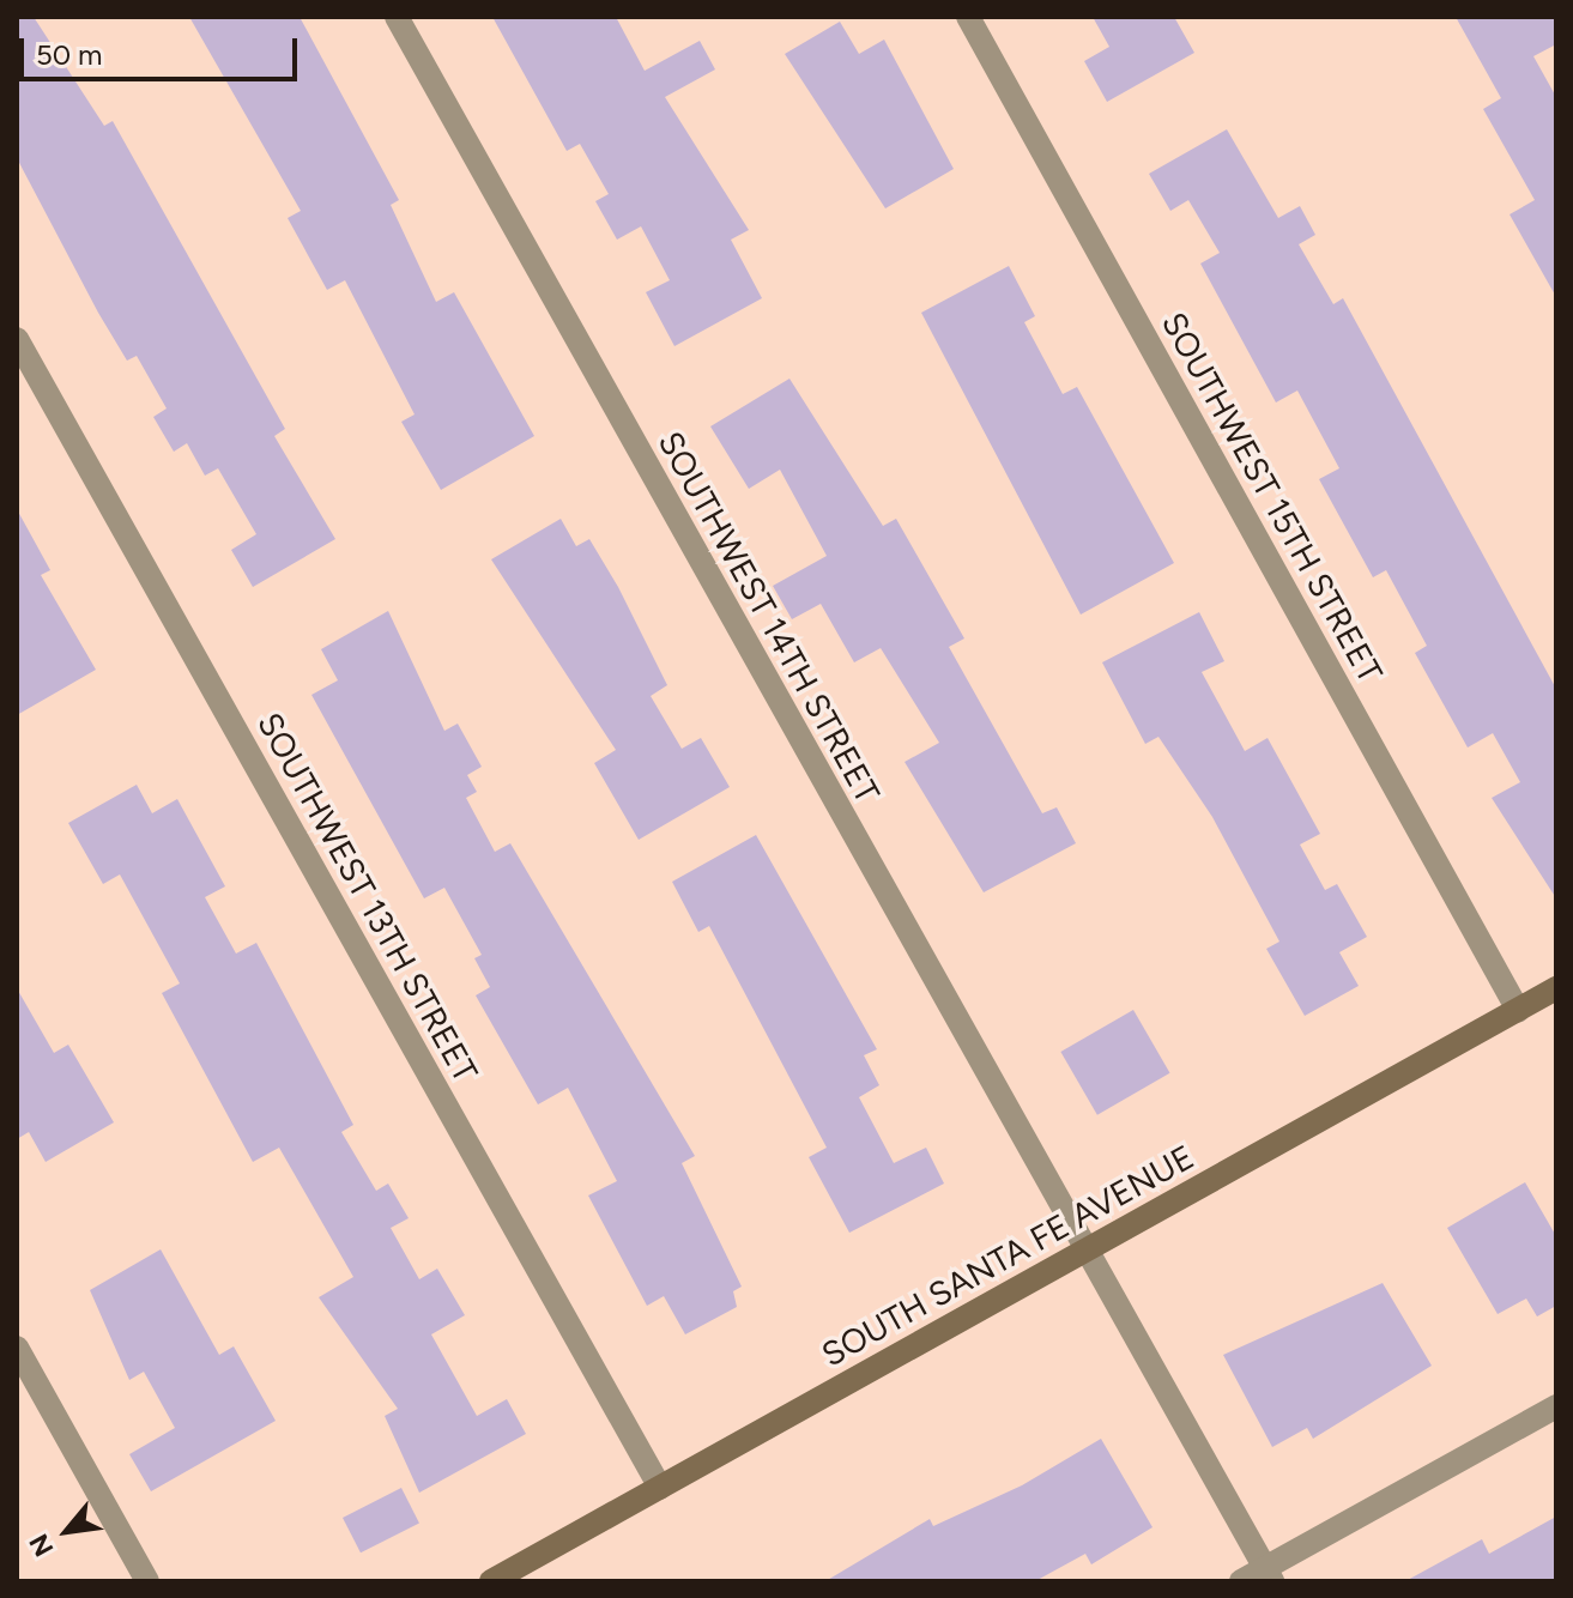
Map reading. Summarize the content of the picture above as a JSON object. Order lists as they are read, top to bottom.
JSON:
{
  "streets": {
    "main road": ["SOUTH SANTA FE AVENUE"],
    "street": ["SOUTHWEST 15TH STREET", "SOUTHWEST 14TH STREET", "SOUTHWEST 13TH STREET"]
  },
  "crossings": [
    ["SOUTHWEST 15TH STREET", "SOUTH SANTA FE AVENUE"],
    ["SOUTHWEST 14TH STREET", "SOUTH SANTA FE AVENUE"],
    ["SOUTHWEST 13TH STREET", "SOUTH SANTA FE AVENUE"]
  ],
  "scale_bar": "50 m",
  "north": "bottom left"
}
